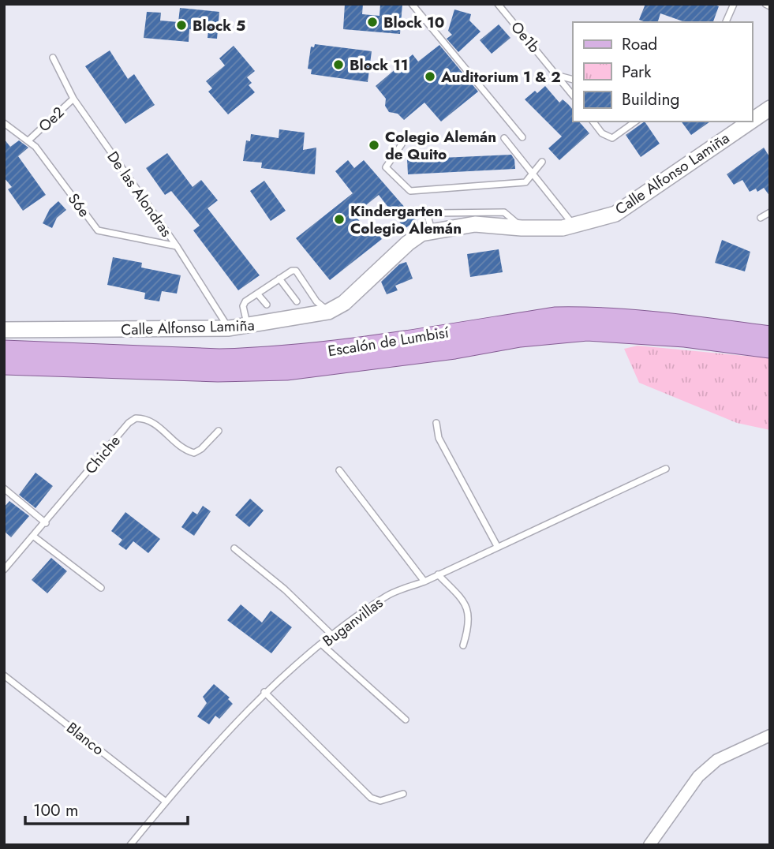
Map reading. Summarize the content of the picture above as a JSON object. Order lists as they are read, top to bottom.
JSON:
{
  "streets": {
    "main road": ["Escalón de Lumbisí"],
    "street": ["Calle Alfonso Lamiña"],
    "lane": [
      "Oe1b",
      "Oe2",
      "De las Alondras",
      "S6e",
      "Chiche",
      "Buganvillas",
      "Blanco"
    ]
  },
  "crossings": [
    ["Oe2", "De las Alondras"],
    ["Oe2", "S6e"],
    ["Calle Alfonso Lamiña", "De las Alondras"],
    ["De las Alondras", "S6e"],
    ["Buganvillas", "Blanco"]
  ],
  "places": [
    "Block 10",
    "Block 5",
    "Block 11",
    "Auditorium 1 & 2",
    "Colegio Alemán de Quito",
    "Kindergarten Colegio Alemán"
  ],
  "legend": ["Road", "Park", "Building"],
  "scale_bar": "100 m"
}
